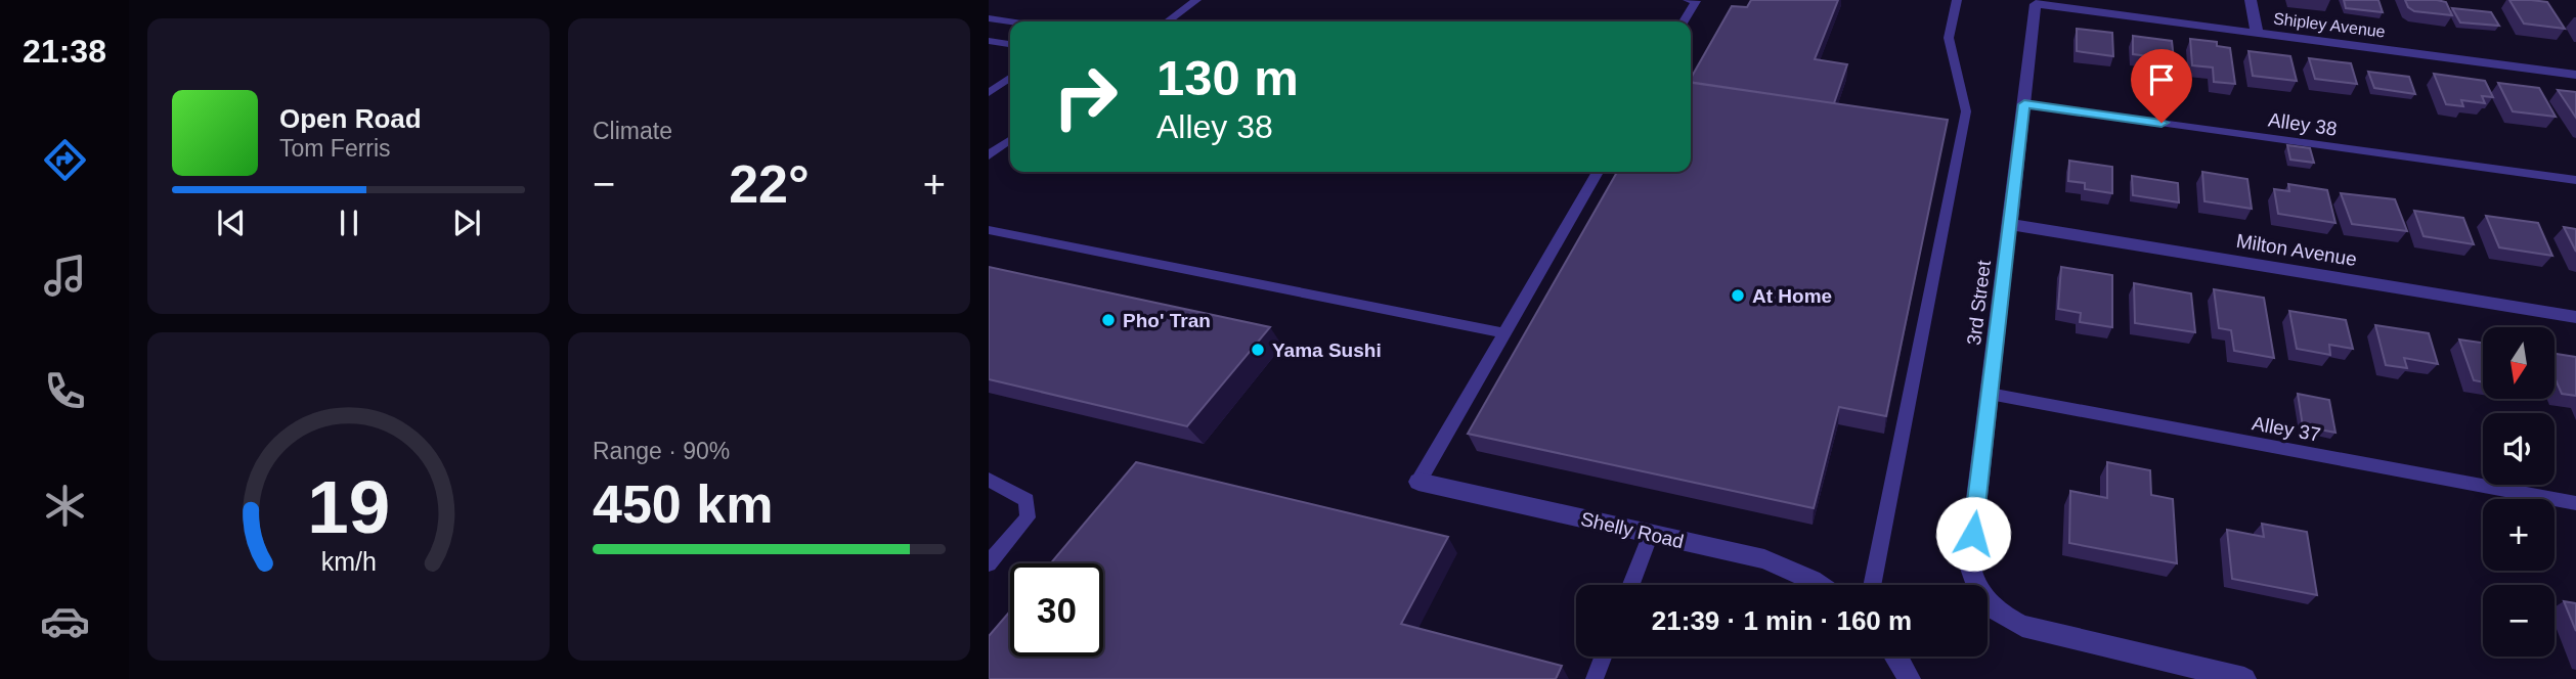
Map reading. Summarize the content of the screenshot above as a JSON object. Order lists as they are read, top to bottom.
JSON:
{
  "streets": {
    "street": [
      "Shipley Avenue",
      "Milton Avenue",
      "3rd Street",
      "Shelly Road"
    ],
    "lane": ["Alley 38", "Alley 37"]
  },
  "crossings": [
    ["Shipley Avenue", "3rd Street"],
    ["Alley 38", "3rd Street"],
    ["Milton Avenue", "3rd Street"],
    ["3rd Street", "Alley 37"]
  ],
  "places": ["At Home", "Pho' Tran", "Yama Sushi"],
  "north": "bottom",
  "page": {
    "tabs": "21:38",
    "tile": [
      "Climate",
      ["Range · 90%", "450 km"]
    ],
    "turn": ["130 m", "Alley 38"],
    "song": ["Open Road", "Tom Ferris"],
    "heat": ["−", "22°", "+"],
    "map_buttons": ["+", "−"],
    "limit": "30",
    "trip": "21:39 · 1 min · 160 m",
    "gauge": ["19", "km/h"]
  }
}
